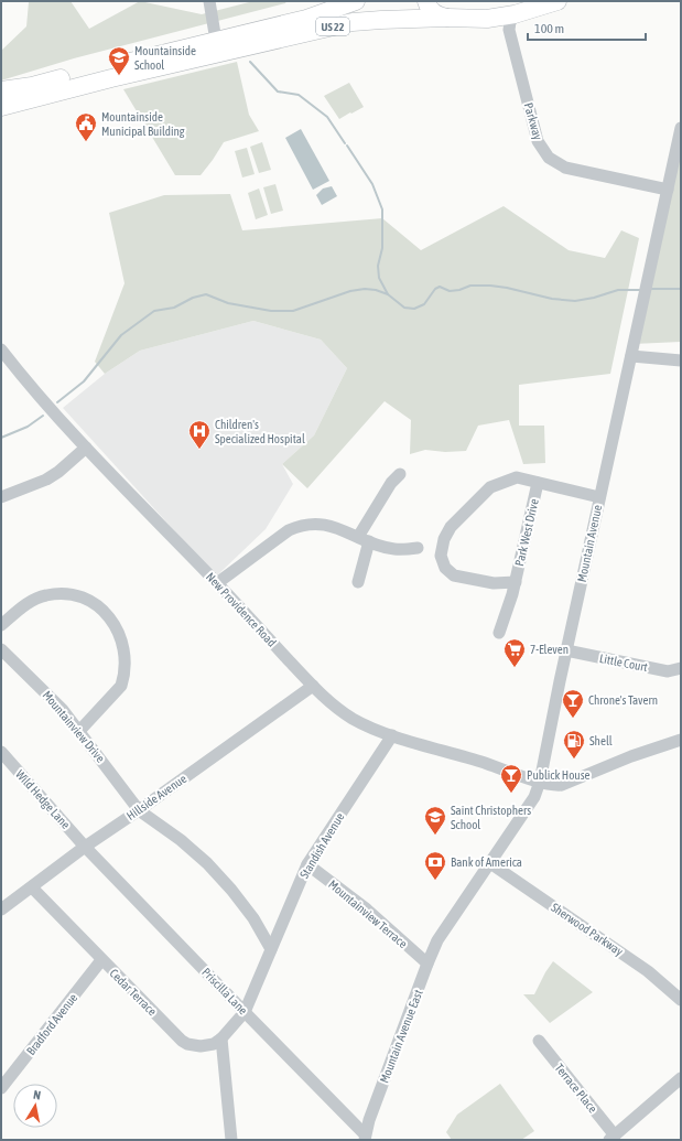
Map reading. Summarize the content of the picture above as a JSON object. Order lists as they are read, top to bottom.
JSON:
{
  "streets": {
    "highway": ["US 22"],
    "street": [
      "Parkway",
      "Park West Drive",
      "Mountain Avenue",
      "New Providence Road",
      "Little Court",
      "Mountainview Drive",
      "Hillside Avenue",
      "Wild Hedge Lane",
      "Standish Avenue",
      "Mountainview Terrace",
      "Sherwood Parkway",
      "Priscilla Lane",
      "Cedar Terrace",
      "Bradford Avenue",
      "Mountain Avenue East",
      "Terrace Place"
    ]
  },
  "crossings": [
    ["US 22", "Parkway"],
    ["Parkway", "Mountain Avenue"],
    ["Park West Drive", "Mountain Avenue"],
    ["Mountain Avenue", "New Providence Road"],
    ["Mountain Avenue", "Little Court"],
    ["Mountain Avenue", "Sherwood Parkway"],
    ["Mountain Avenue", "Mountain Avenue East"],
    ["New Providence Road", "Hillside Avenue"],
    ["New Providence Road", "Standish Avenue"],
    ["Mountainview Drive", "Hillside Avenue"],
    ["Mountainview Drive", "Standish Avenue"],
    ["Hillside Avenue", "Wild Hedge Lane"],
    ["Hillside Avenue", "Priscilla Lane"],
    ["Hillside Avenue", "Cedar Terrace"],
    ["Wild Hedge Lane", "Priscilla Lane"],
    ["Standish Avenue", "Mountainview Terrace"],
    ["Standish Avenue", "Priscilla Lane"],
    ["Mountainview Terrace", "Mountain Avenue East"],
    ["Priscilla Lane", "Mountain Avenue East"],
    ["Cedar Terrace", "Bradford Avenue"]
  ],
  "places": {
    "school or university": ["Mountainside School", "Saint Christophers School"],
    "public building": ["Mountainside Municipal Building"],
    "hospital": ["Children's Specialized Hospital"],
    "supermarket": ["7-Eleven"],
    "bar": ["Chrone's Tavern", "Publick House"],
    "fuel station": ["Shell"],
    "bank": ["Bank of America"]
  },
  "scale_bar": "100 m",
  "north": "top"
}
